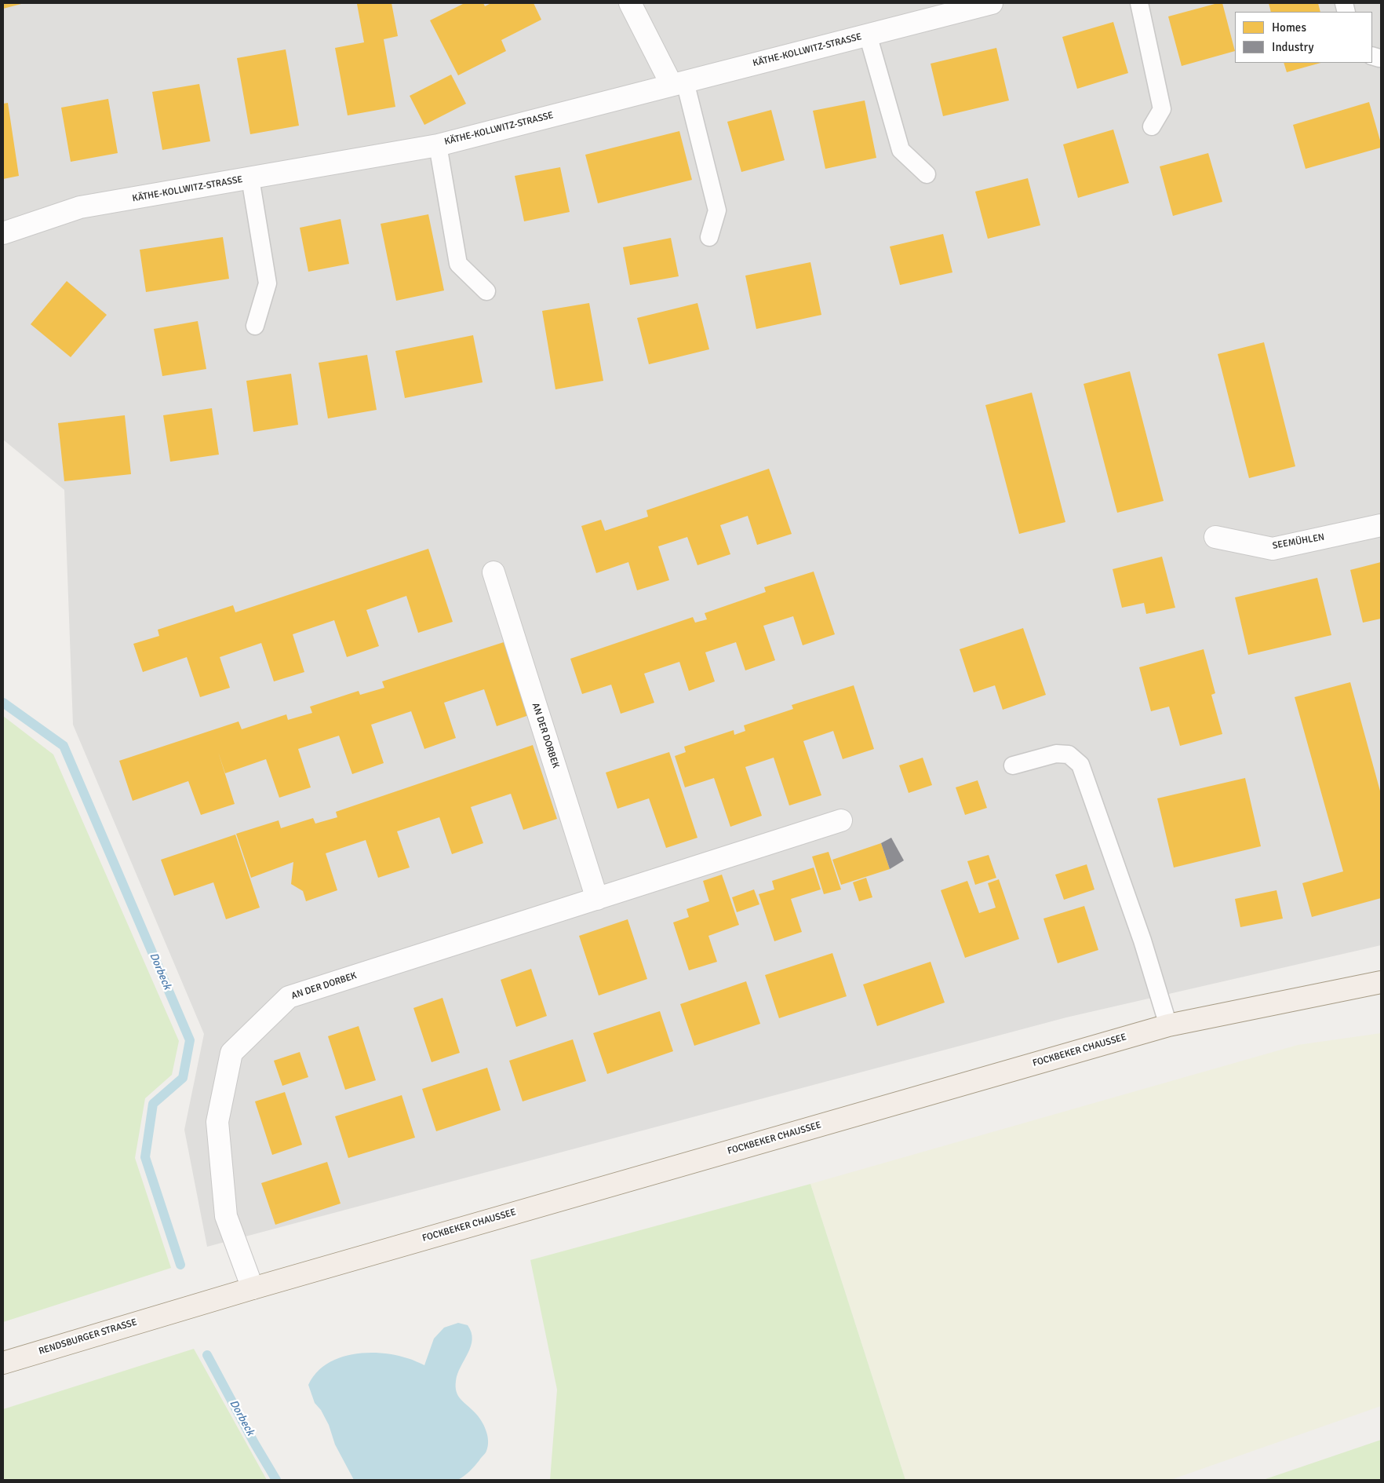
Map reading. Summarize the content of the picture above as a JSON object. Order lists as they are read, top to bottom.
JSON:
{
  "streets": {
    "main road": ["FOCKBEKER CHAUSSEE", "RENDSBURGER STRASSE"],
    "street": ["KÄTHE-KOLLWITZ-STRASSE", "SEEMÜHLEN", "AN DER DORBEK"]
  },
  "crossings": [
    ["AN DER DORBEK", "FOCKBEKER CHAUSSEE"],
    ["FOCKBEKER CHAUSSEE", "RENDSBURGER STRASSE"]
  ],
  "water": ["Dorbeck"],
  "legend": ["Homes", "Industry"]
}
